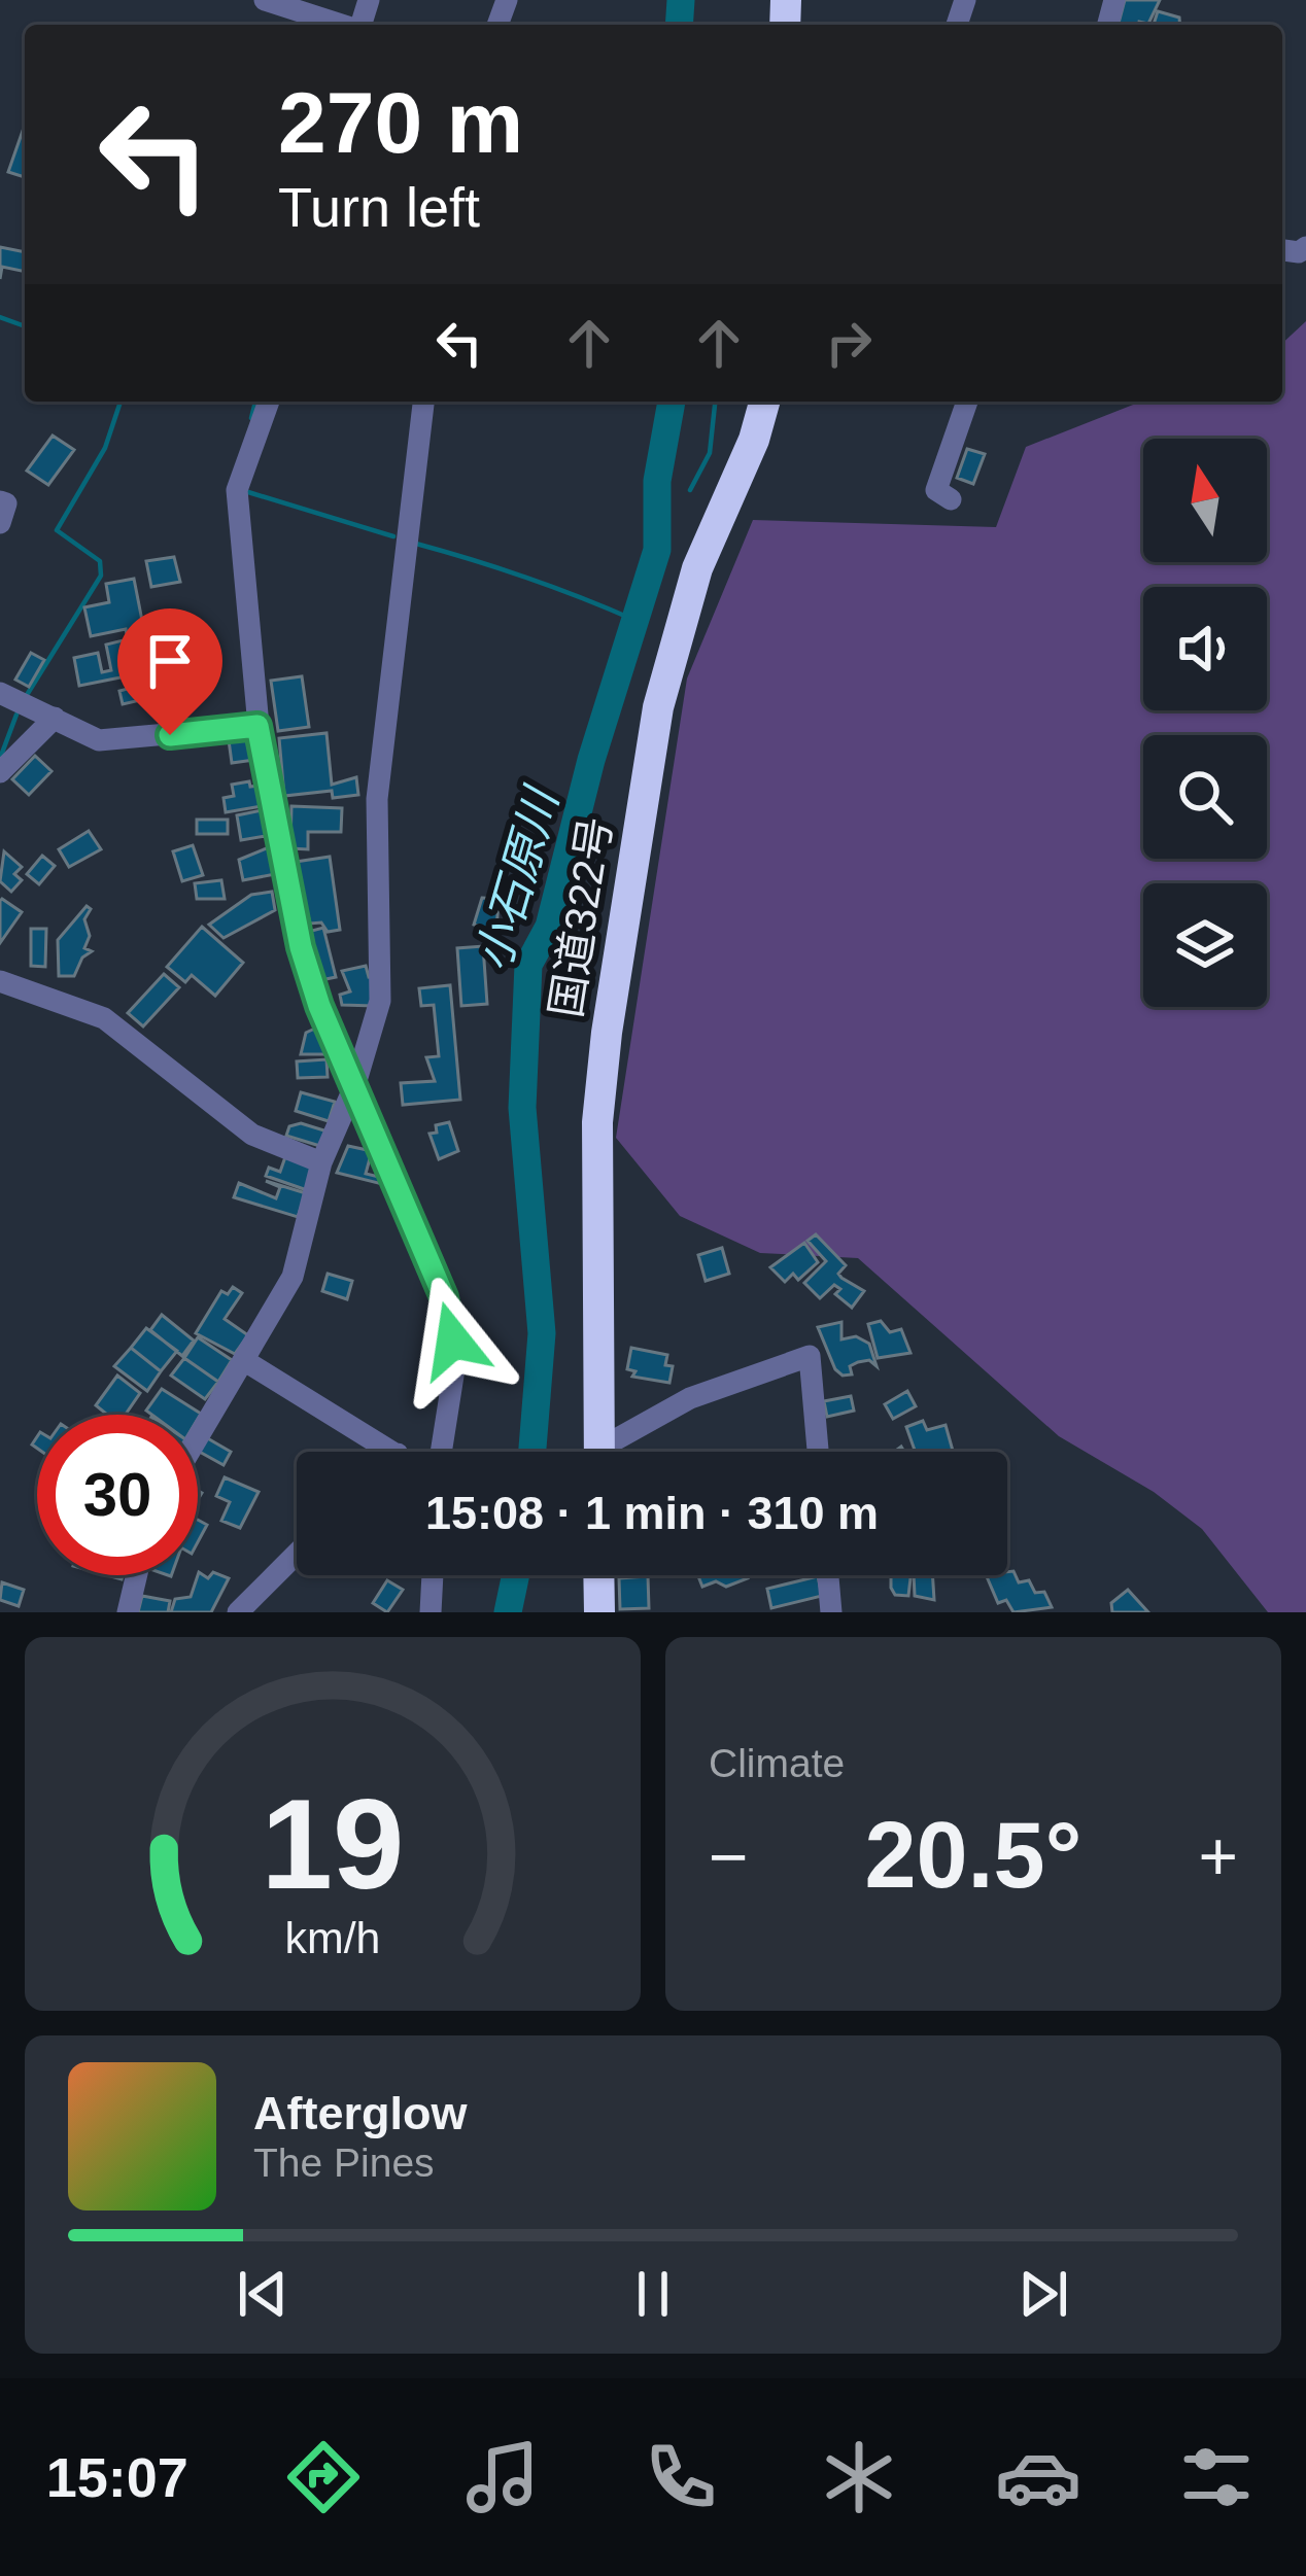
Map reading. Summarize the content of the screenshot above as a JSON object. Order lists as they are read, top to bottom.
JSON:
{
  "streets": {
    "highway": ["国道322号"]
  },
  "water": ["小石原川"],
  "north": "top",
  "page": {
    "turn": ["270 m", "Turn left"],
    "limit": "30",
    "trip": "15:08 · 1 min · 310 m",
    "tile": "Climate",
    "heat": ["−", "20.5°", "+"],
    "song": ["Afterglow", "The Pines"],
    "tabs": "15:07",
    "gauge": ["19", "km/h"]
  }
}
